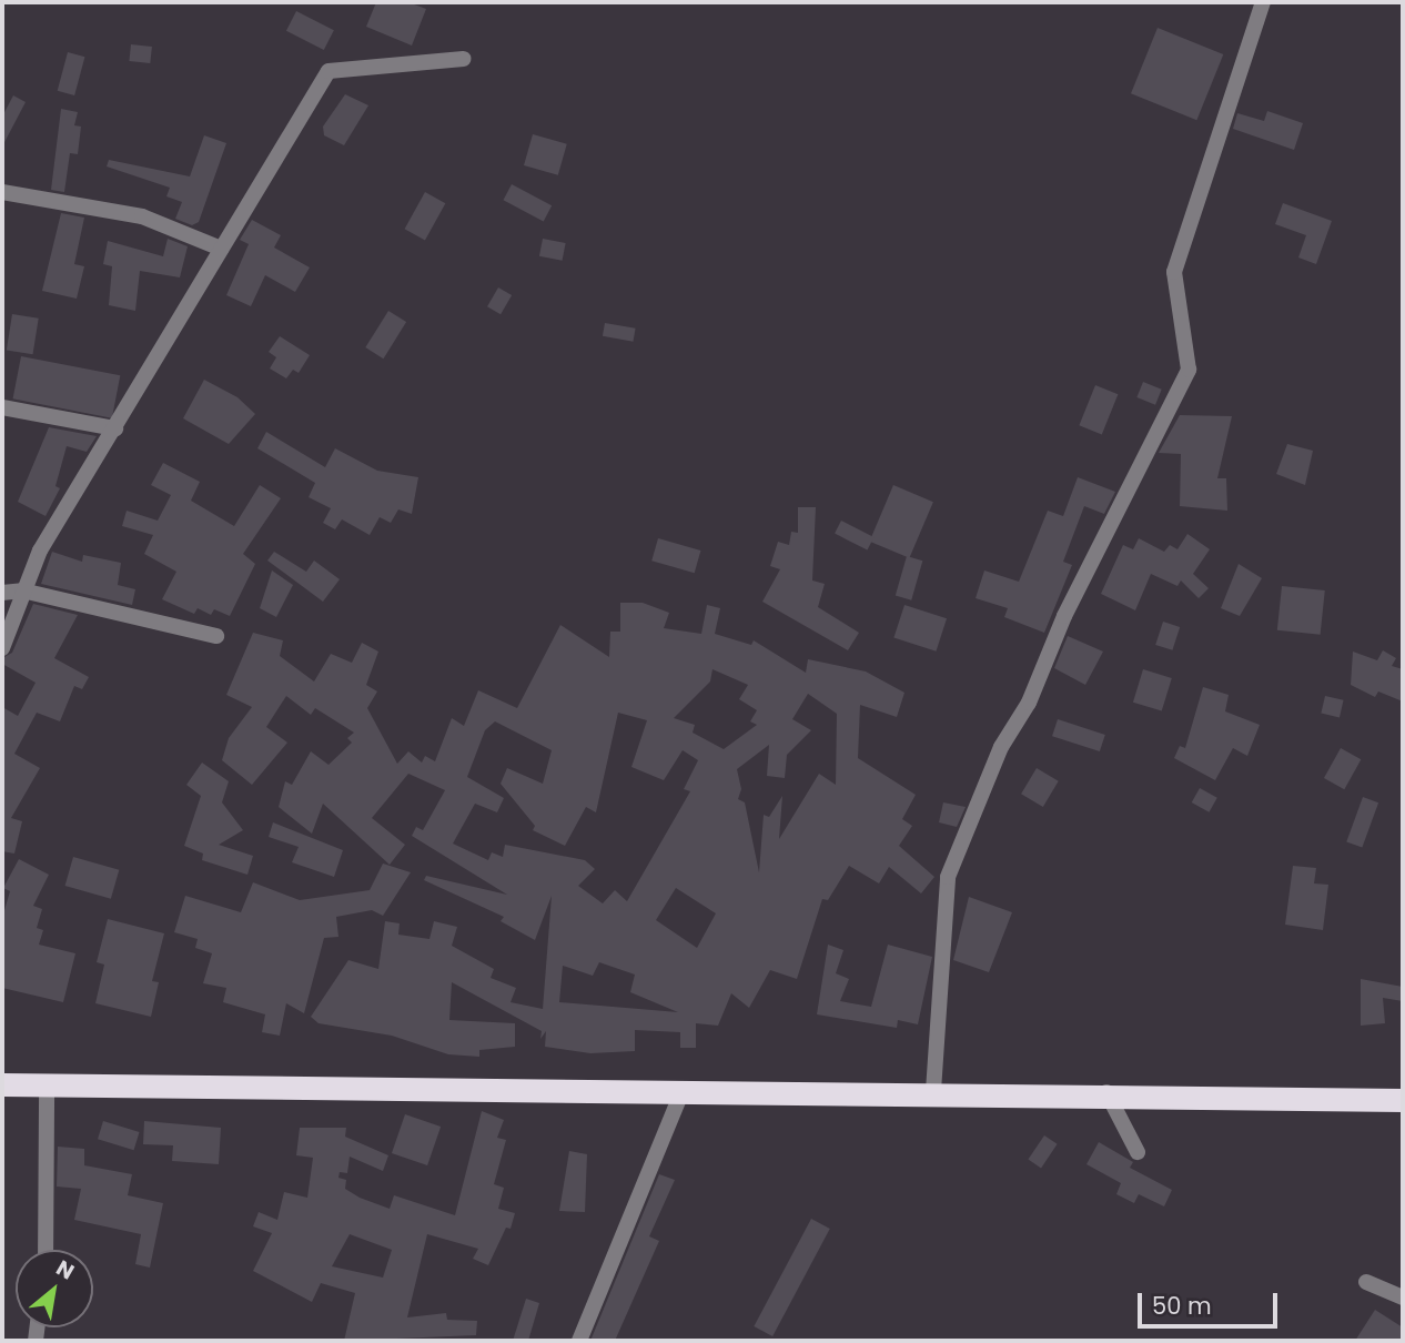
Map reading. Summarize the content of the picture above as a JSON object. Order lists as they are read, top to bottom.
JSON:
{
  "scale_bar": "50 m",
  "north": "top right"
}
